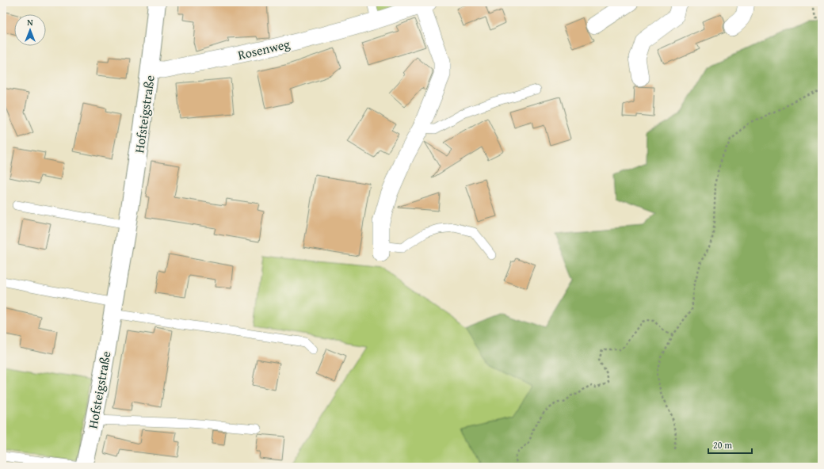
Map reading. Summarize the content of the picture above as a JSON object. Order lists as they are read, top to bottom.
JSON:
{
  "streets": {
    "main road": ["Hofsteigstraße"],
    "street": ["Rosenweg"]
  },
  "crossings": [
    ["Rosenweg", "Hofsteigstraße"]
  ],
  "scale_bar": "20 m",
  "north": "top"
}
